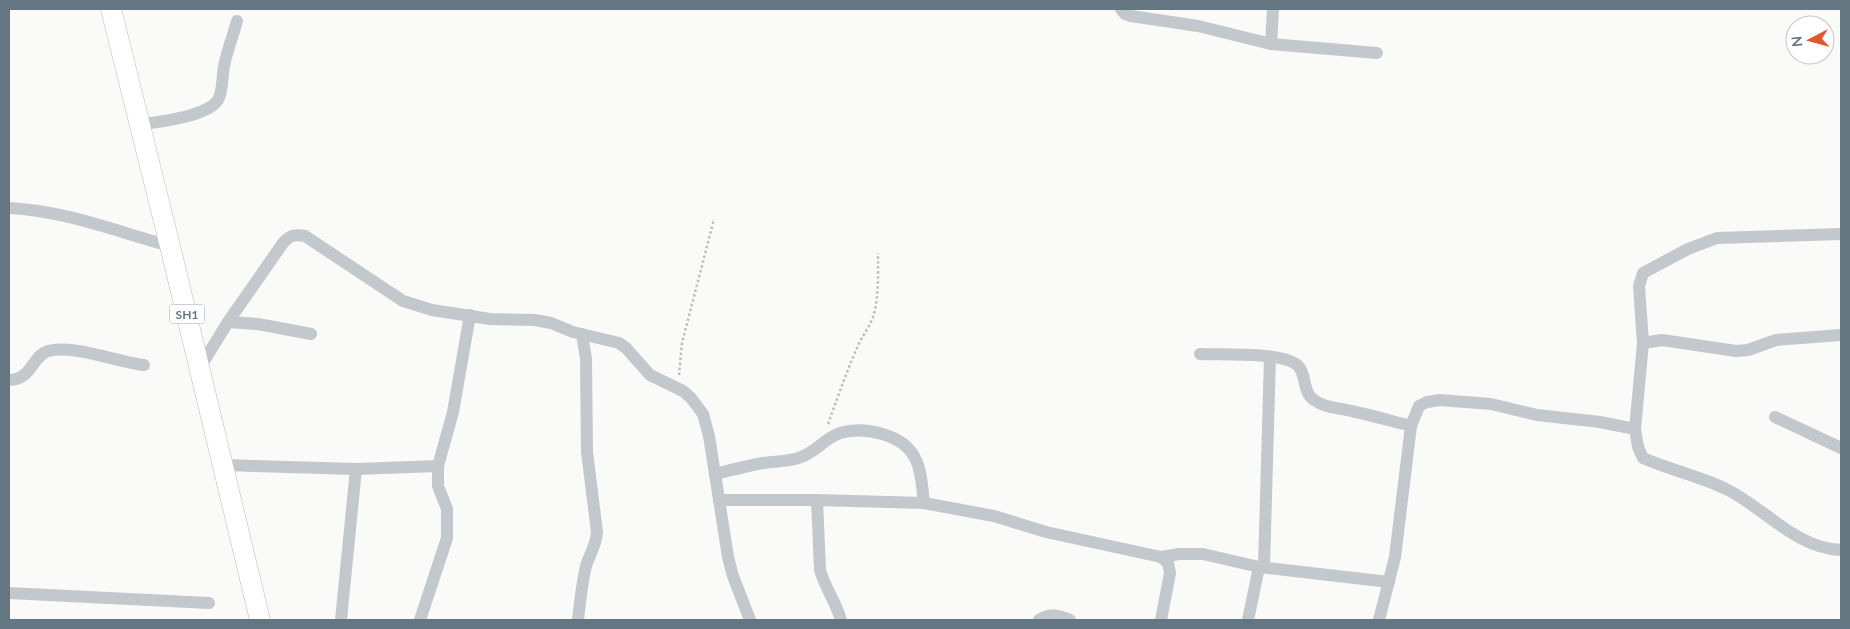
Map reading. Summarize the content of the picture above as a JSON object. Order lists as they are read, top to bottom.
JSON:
{
  "streets": {
    "main road": ["SH1"]
  },
  "north": "left"
}
